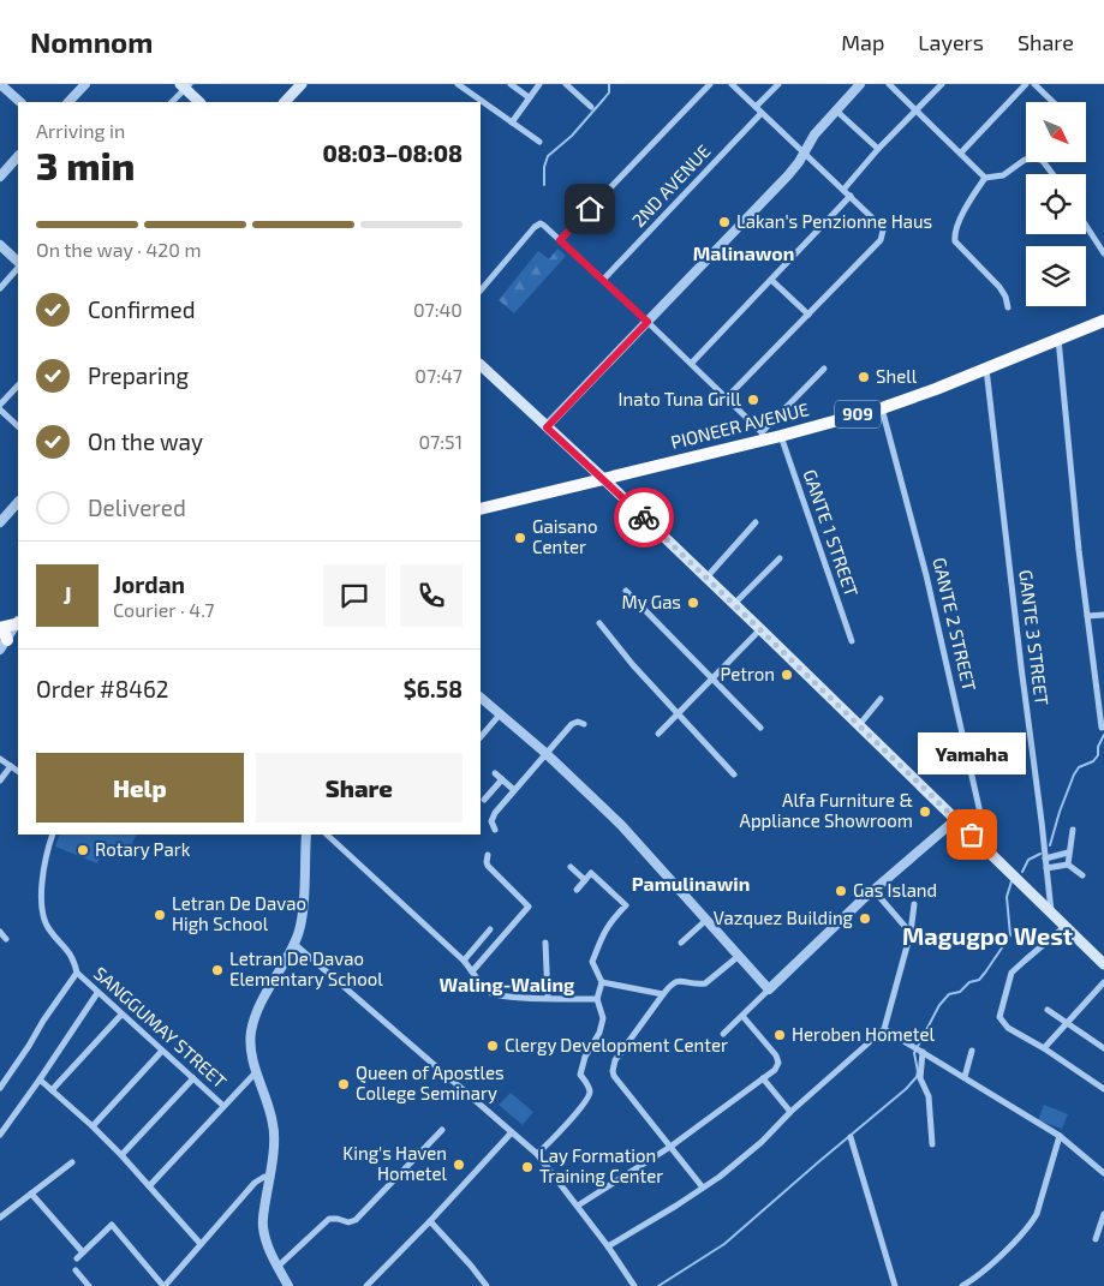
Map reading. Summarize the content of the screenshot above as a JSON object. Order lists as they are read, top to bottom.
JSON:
{
  "streets": {
    "highway": ["909", "PIONEER AVENUE"],
    "street": [
      "2ND AVENUE",
      "GANTE 1 STREET",
      "GANTE 2 STREET",
      "GANTE 3 STREET",
      "SANGGUMAY STREET"
    ]
  },
  "crossings": [
    ["PIONEER AVENUE", "GANTE 1 STREET"],
    ["PIONEER AVENUE", "GANTE 2 STREET"],
    ["PIONEER AVENUE", "GANTE 3 STREET"]
  ],
  "districts": [
    "Malinawon",
    "Pamulinawin",
    "Magugpo West",
    "Waling-Waling"
  ],
  "places": [
    "Lakan's Penzionne Haus",
    "Shell",
    "Inato Tuna Grill",
    "Gaisano Center",
    "My Gas",
    "Petron",
    "Alfa Furniture & Appliance Showroom",
    "Yamaha",
    "Rotary Park",
    "Gas Island",
    "Letran De Davao High School",
    "Vazquez Building",
    "Letran De Davao Elementary School",
    "Heroben Hometel",
    "Clergy Development Center",
    "Queen of Apostles College Seminary",
    "King's Haven Hometel",
    "Lay Formation Training Center"
  ],
  "north": "bottom right",
  "page": {
    "header": "Nomnom",
    "nav": ["Map", "Layers", "Share"],
    "heading": ["3 min", "Arriving in", "08:03–08:08"],
    "panel": [
      "Jordan",
      "Courier · 4.7",
      "Order #8462",
      "$6.58"
    ],
    "bar": "On the way · 420 m",
    "list": [
      ["Confirmed", "07:40"],
      ["Preparing", "07:47"],
      ["On the way", "07:51"],
      "Delivered"
    ],
    "round": "J",
    "bubble": "Yamaha",
    "buttons": ["Help", "Share"]
  }
}
